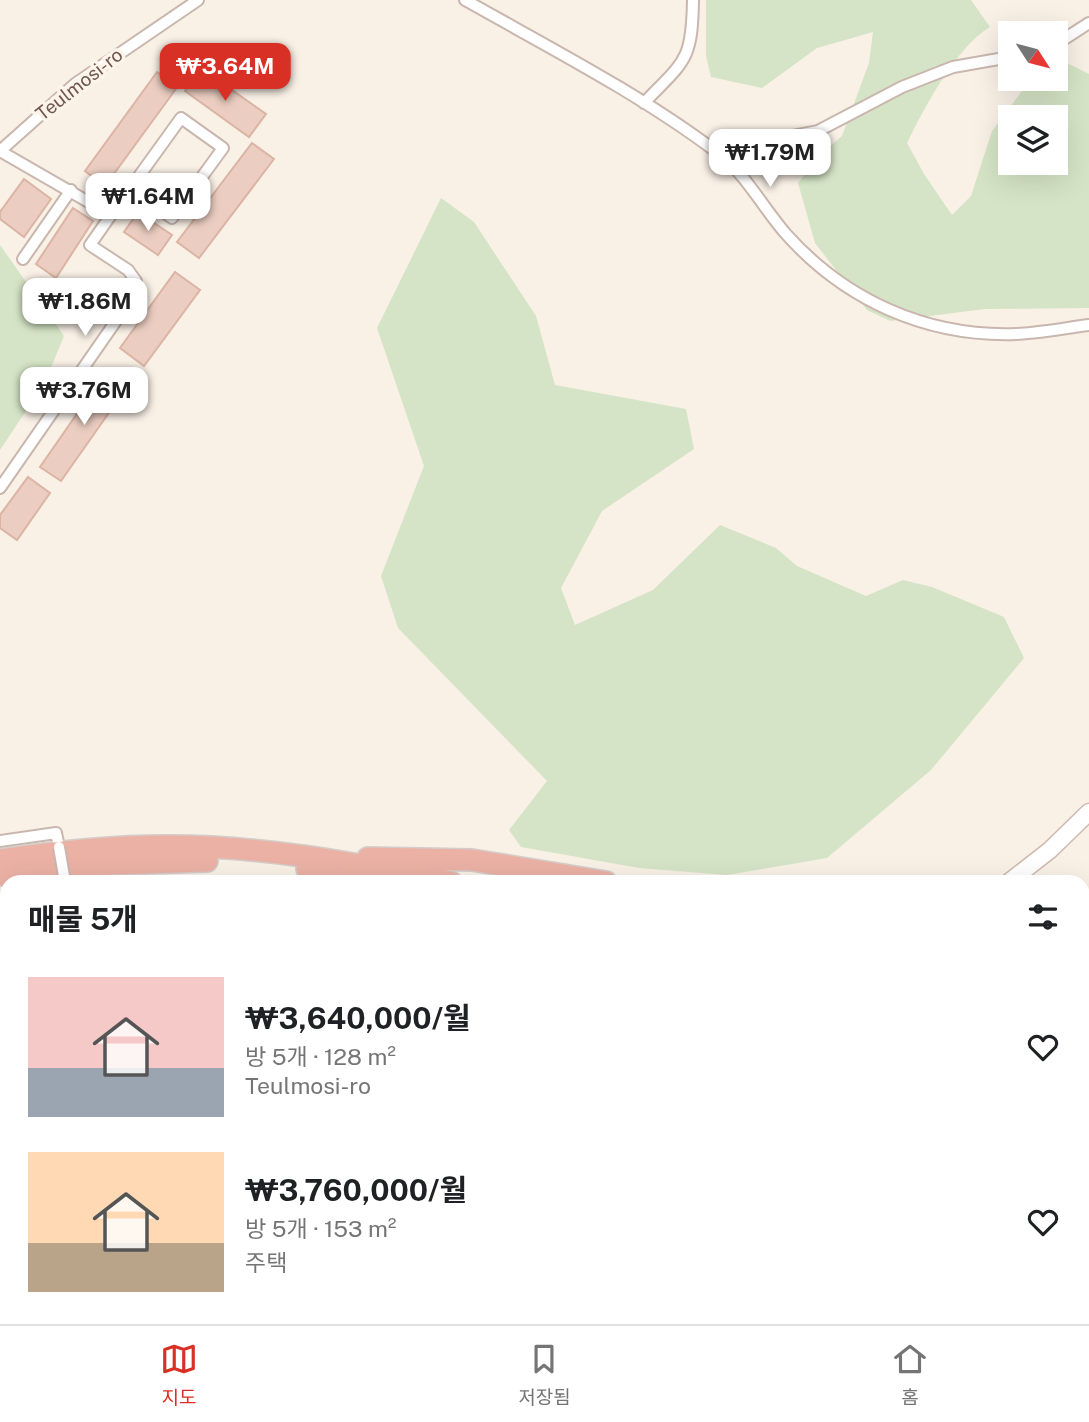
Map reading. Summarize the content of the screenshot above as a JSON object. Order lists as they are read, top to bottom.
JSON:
{
  "streets": {
    "street": ["Teulmosi-ro"]
  },
  "north": "bottom right",
  "page": {
    "price": [
      "₩3.64M",
      "₩1.79M",
      "₩1.64M",
      "₩1.86M",
      "₩3.76M"
    ],
    "heading": "매물 5개",
    "list": [
      {
        "name": "₩3,640,000/월",
        "note": "방 5개 · 128 m² · Teulmosi-ro"
      },
      {
        "name": "₩3,760,000/월",
        "note": "방 5개 · 153 m² · 주택"
      }
    ],
    "tabs": ["지도", "저장됨", "홈"]
  }
}
